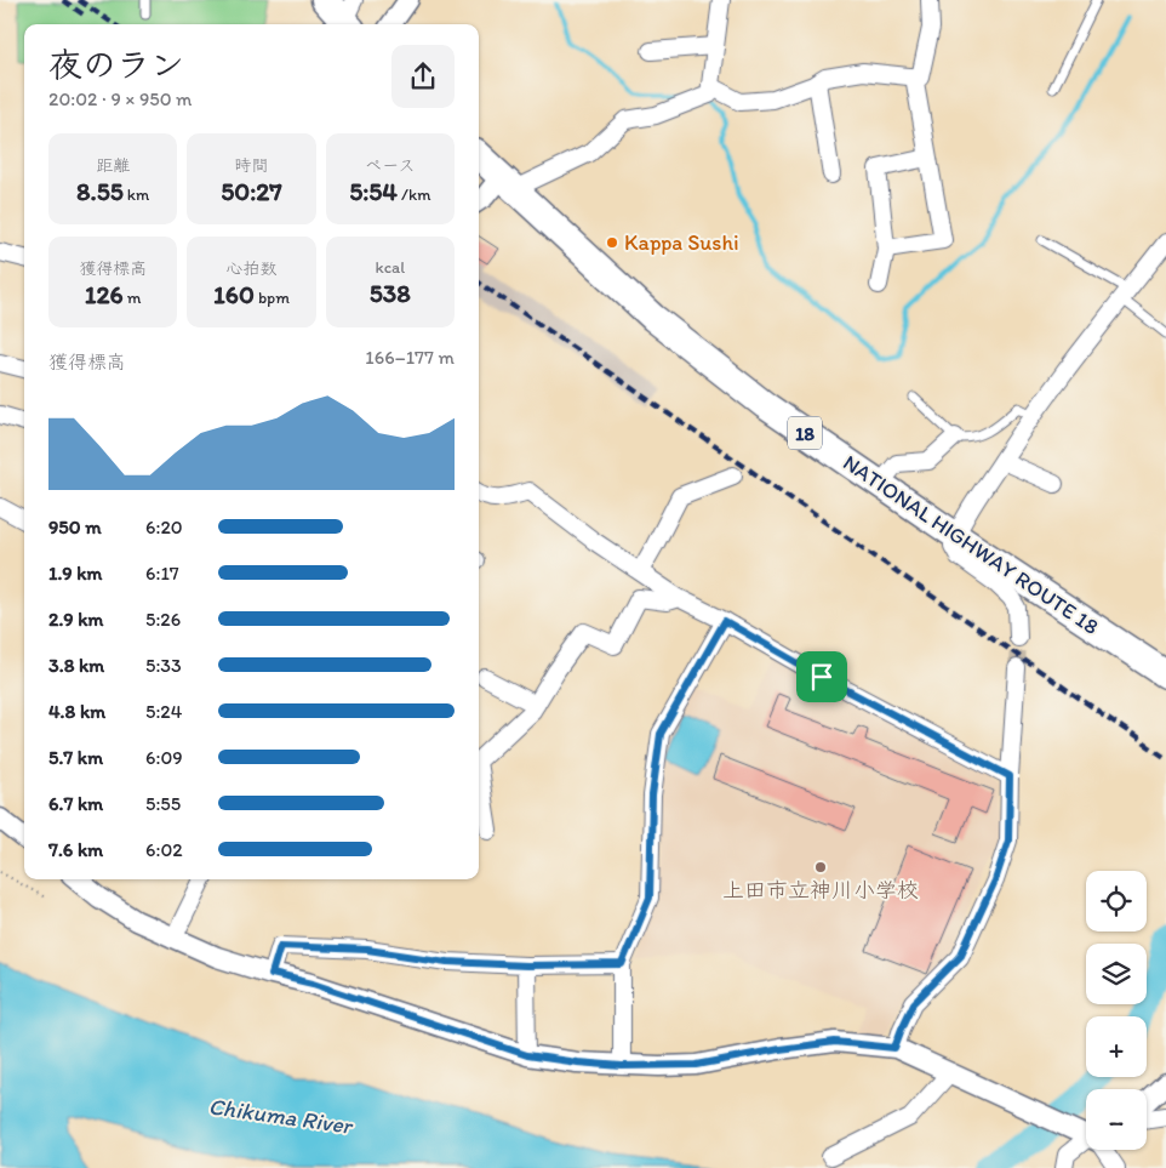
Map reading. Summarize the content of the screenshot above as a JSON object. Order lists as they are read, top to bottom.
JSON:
{
  "streets": {
    "highway": ["18", "NATIONAL HIGHWAY ROUTE 18"]
  },
  "water": ["Chikuma River"],
  "places": ["Kappa Sushi", "上田市立神川小学校"],
  "page": {
    "heading": ["夜のラン", "20:02 · 9 × 950 m"],
    "stats": [
      ["距離", "8.55 km"],
      ["時間", "50:27"],
      ["ペース", "5:54 /km"],
      ["獲得標高", "126 m"],
      ["心拍数", "160 bpm"],
      ["kcal", "538"]
    ],
    "chart": ["獲得標高", "166–177 m"],
    "list": [
      {
        "name": "950 m",
        "note": "6:20"
      },
      {
        "name": "1.9 km",
        "note": "6:17"
      },
      {
        "name": "2.9 km",
        "note": "5:26"
      },
      {
        "name": "3.8 km",
        "note": "5:33"
      },
      {
        "name": "4.8 km",
        "note": "5:24"
      },
      {
        "name": "5.7 km",
        "note": "6:09"
      },
      {
        "name": "6.7 km",
        "note": "5:55"
      },
      {
        "name": "7.6 km",
        "note": "6:02"
      }
    ],
    "map_buttons": ["+", "−"]
  }
}
